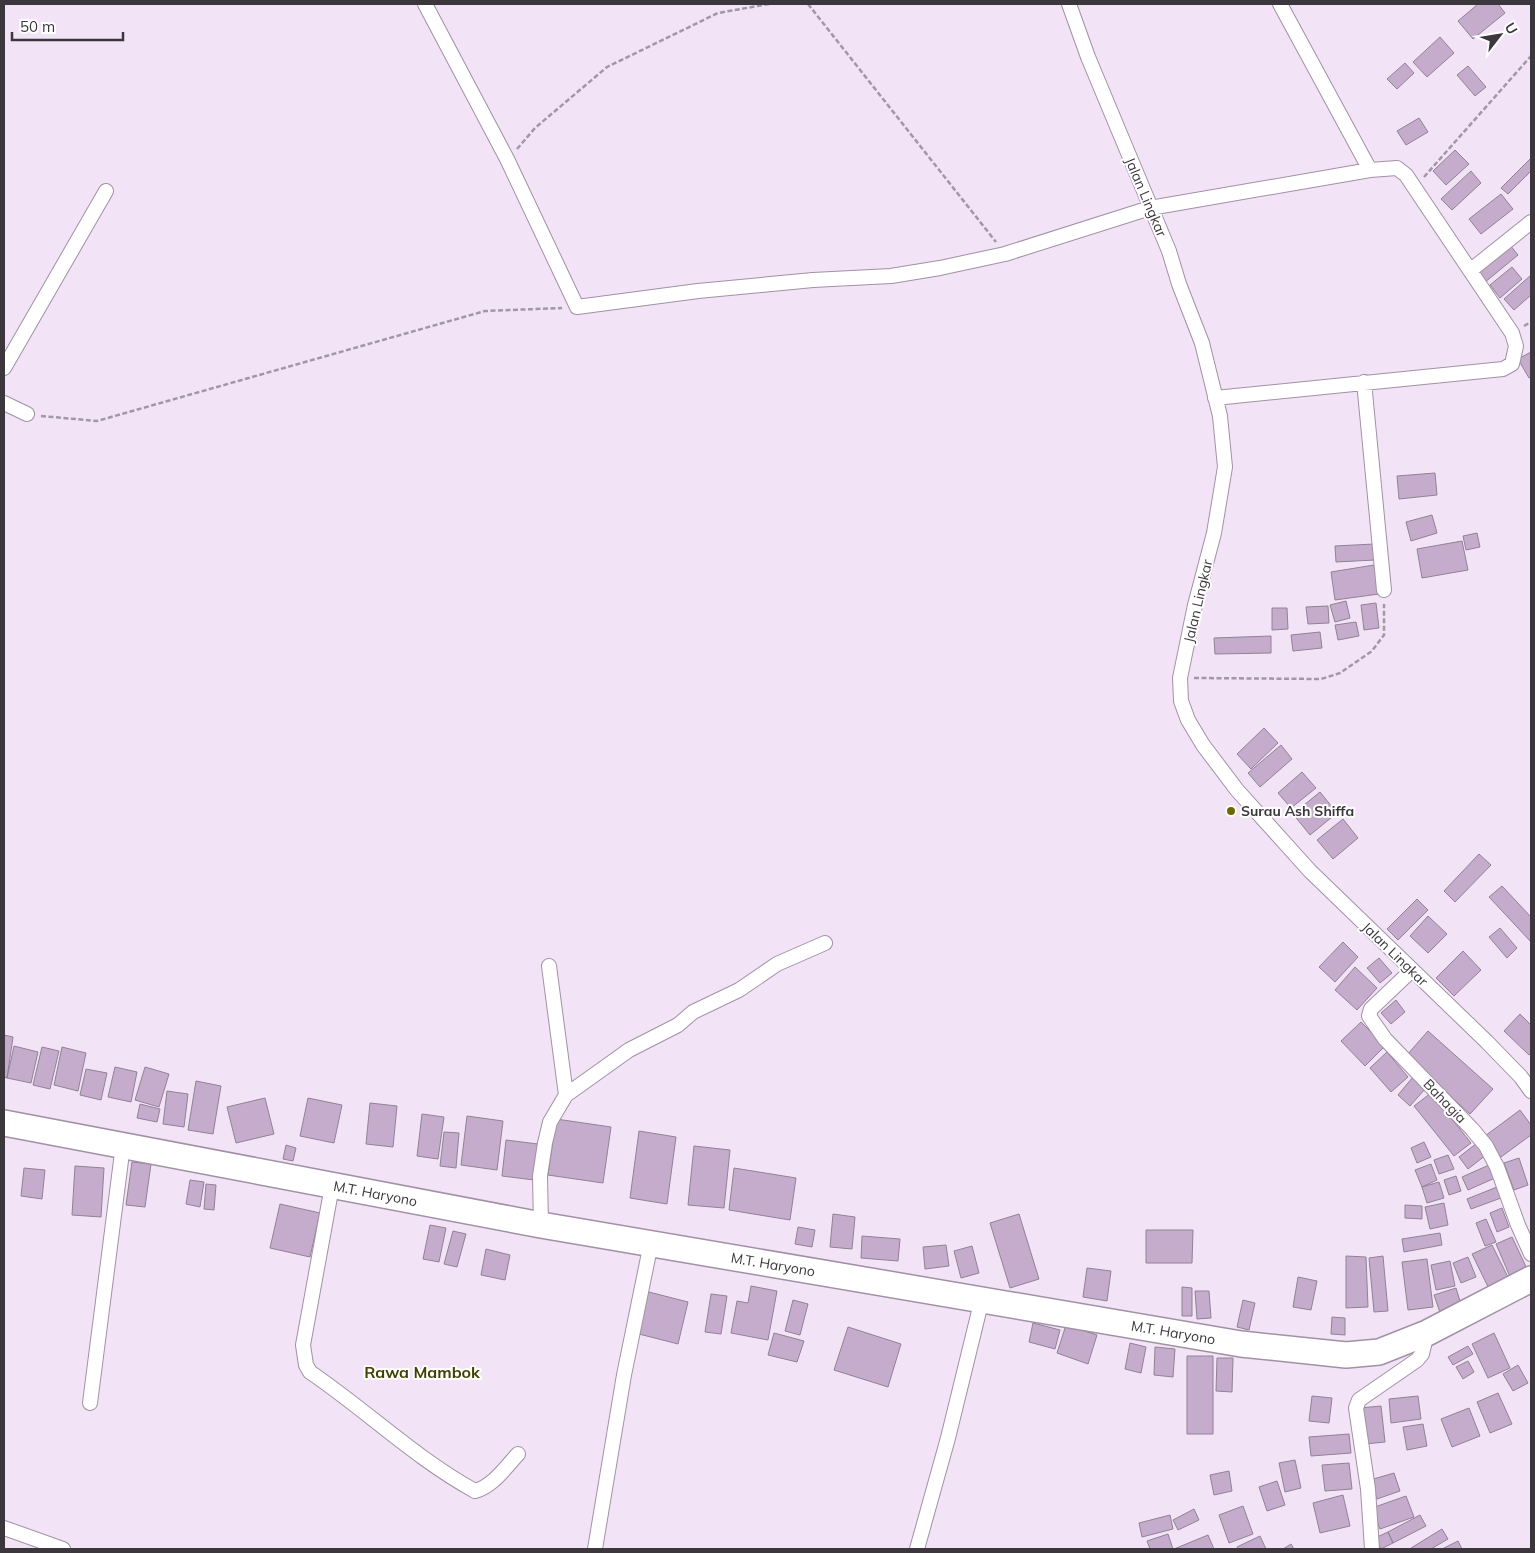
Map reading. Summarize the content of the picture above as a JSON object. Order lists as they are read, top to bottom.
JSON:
{
  "streets": {
    "highway": ["M.T. Haryono"],
    "street": ["Jalan Lingkar", "Bahagia"]
  },
  "crossings": [
    ["Jalan Lingkar", "Bahagia"]
  ],
  "districts": ["Rawa Mambok"],
  "places": ["Surau Ash Shiffa"],
  "scale_bar": "50 m",
  "north": "top right"
}
